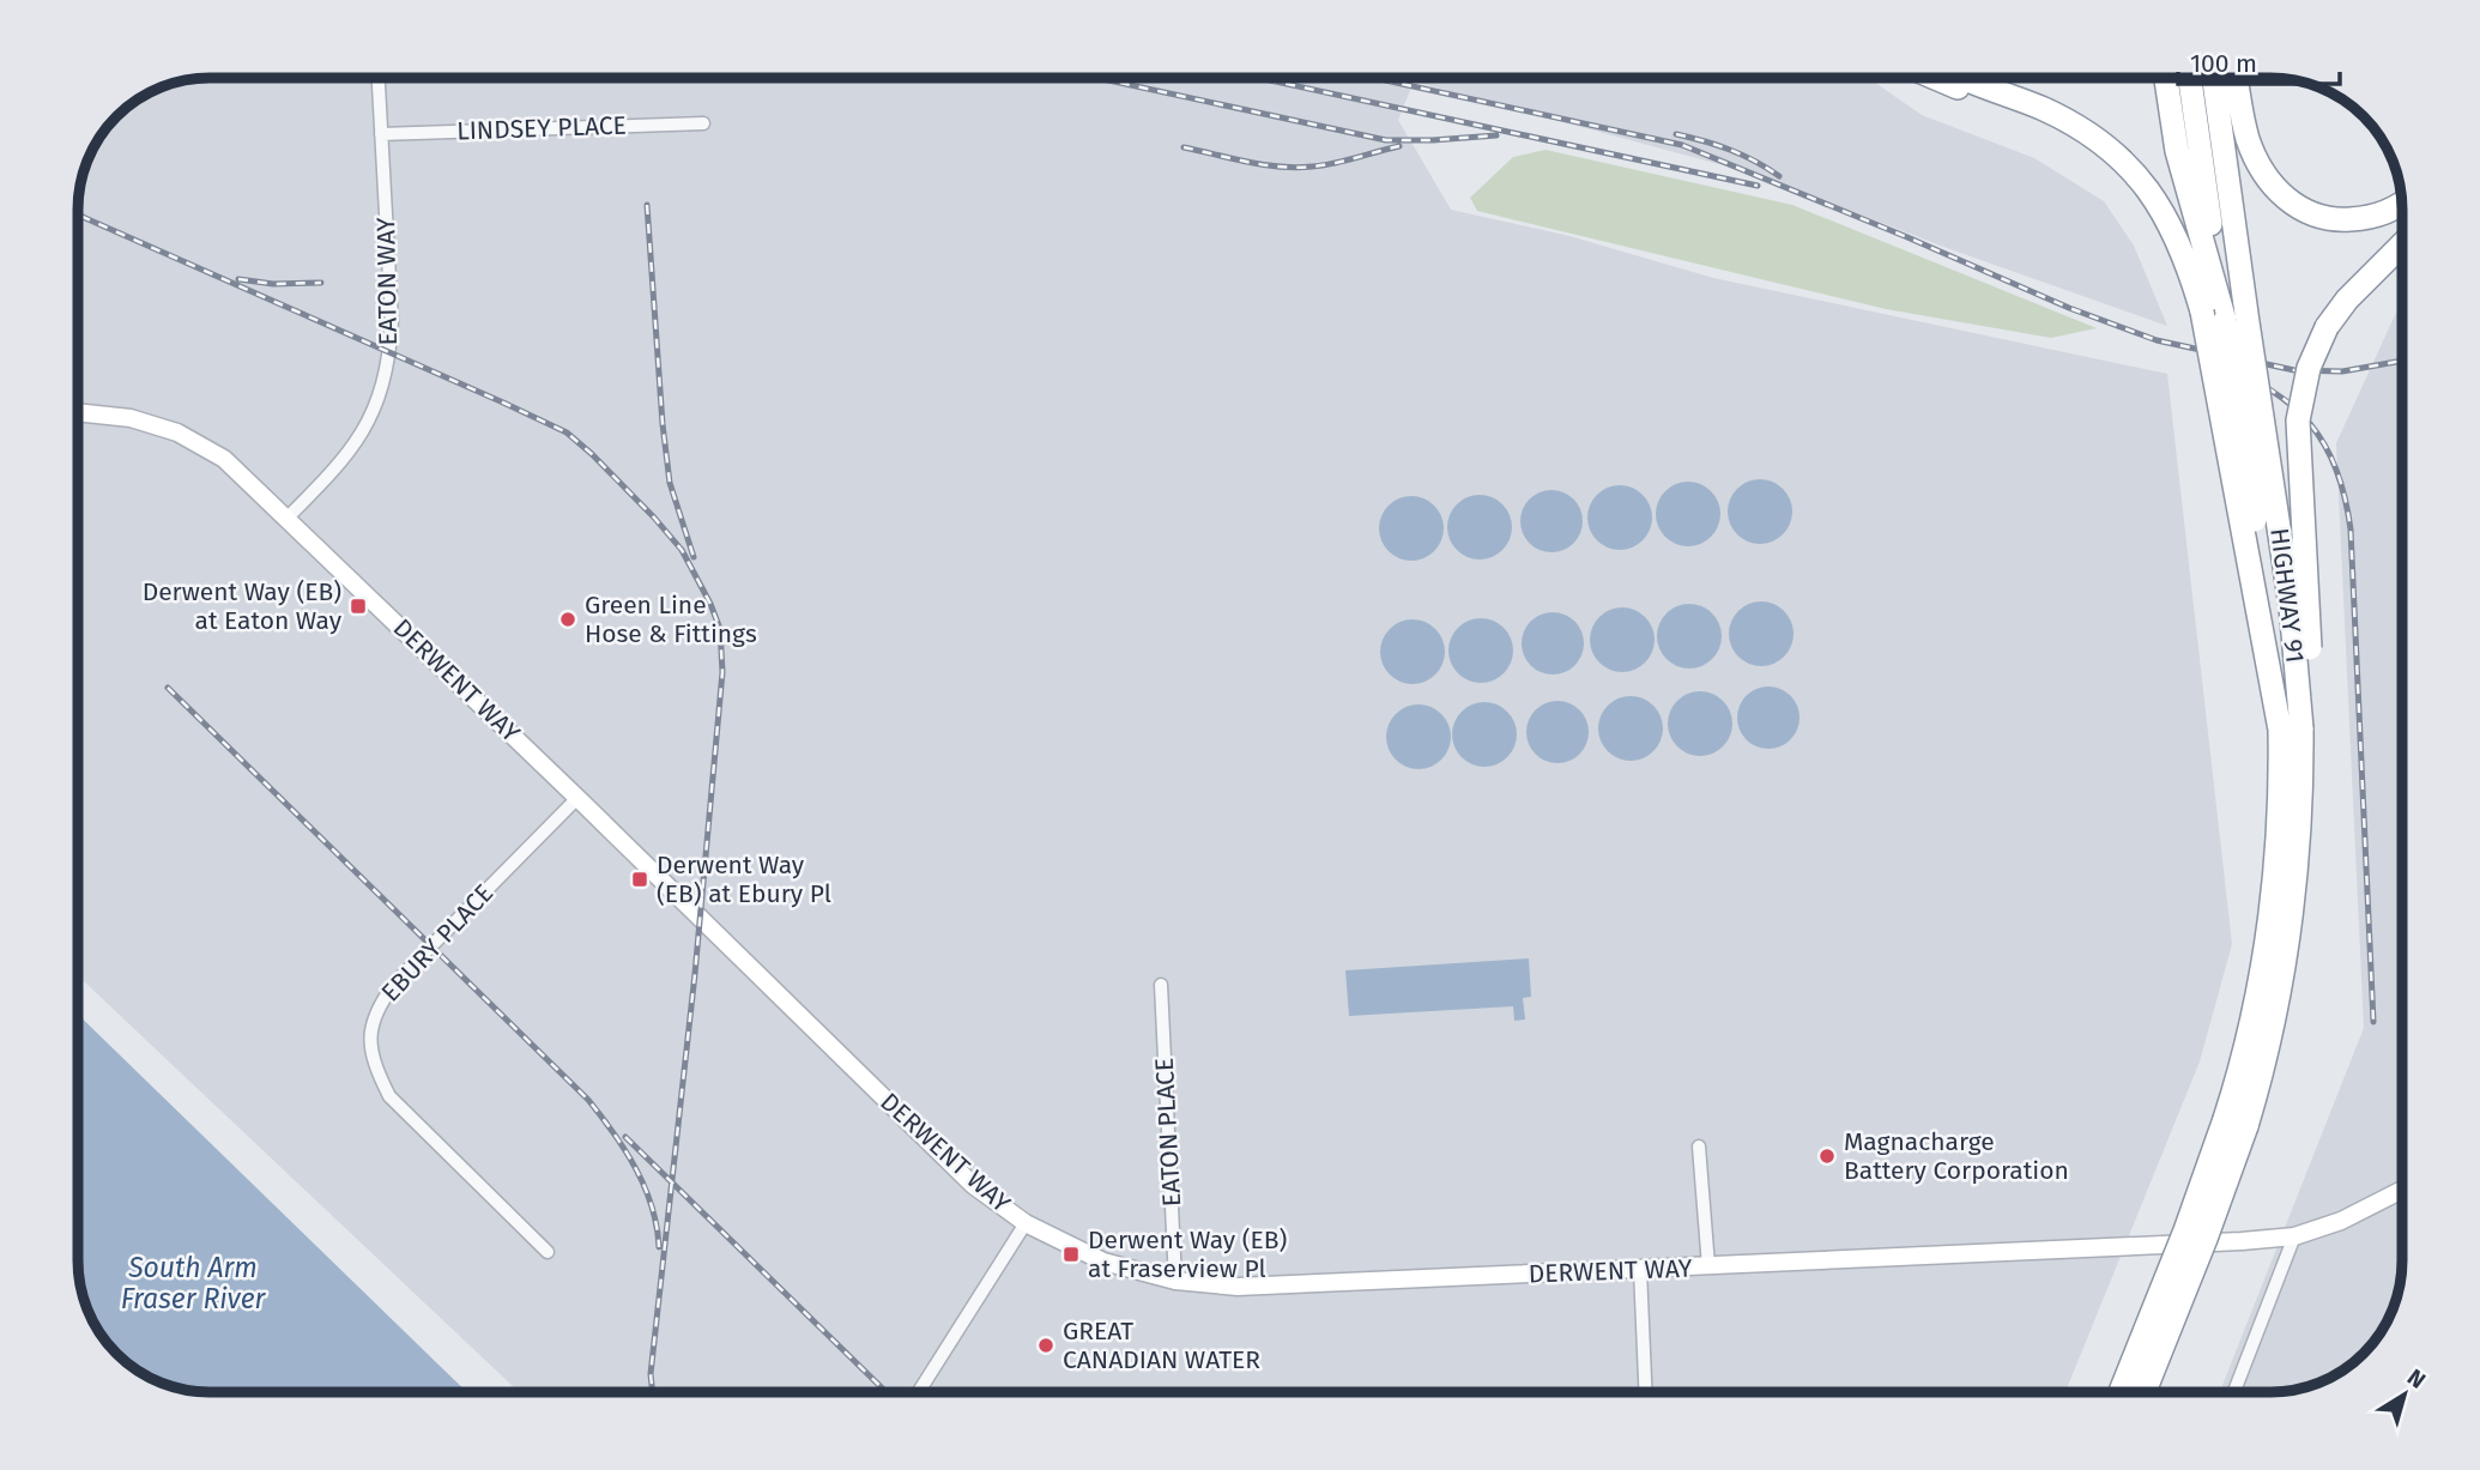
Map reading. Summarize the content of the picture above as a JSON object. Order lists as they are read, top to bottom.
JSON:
{
  "streets": {
    "highway": ["HIGHWAY 91"],
    "street": [
      "LINDSEY PLACE",
      "EATON WAY",
      "DERWENT WAY",
      "EBURY PLACE",
      "EATON PLACE"
    ]
  },
  "crossings": [
    ["LINDSEY PLACE", "EATON WAY"],
    ["EATON WAY", "DERWENT WAY"],
    ["DERWENT WAY", "EBURY PLACE"],
    ["DERWENT WAY", "EATON PLACE"]
  ],
  "water": ["South Arm Fraser River"],
  "places": {
    "transit": ["Derwent Way (EB) at Eaton Way", "Derwent Way (EB) at Ebury Pl", "Derwent Way (EB) at Fraserview Pl"],
    "other": ["Green Line Hose & Fittings", "Magnacharge Battery Corporation", "GREAT CANADIAN WATER"]
  },
  "scale_bar": "100 m",
  "north": "top right"
}
